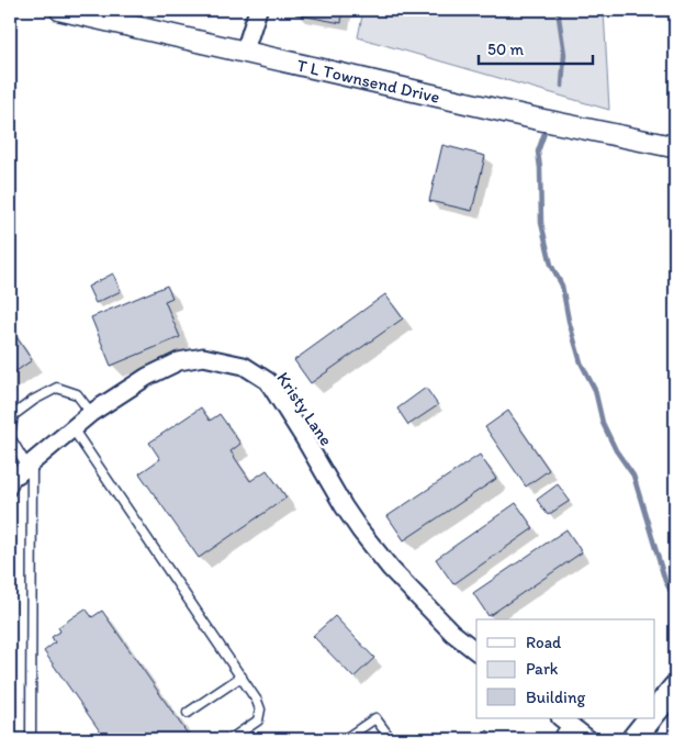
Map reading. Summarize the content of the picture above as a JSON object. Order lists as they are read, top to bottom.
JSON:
{
  "streets": {
    "street": ["T L Townsend Drive", "Kristy Lane"]
  },
  "legend": ["Road", "Park", "Building"],
  "scale_bar": "50 m"
}
